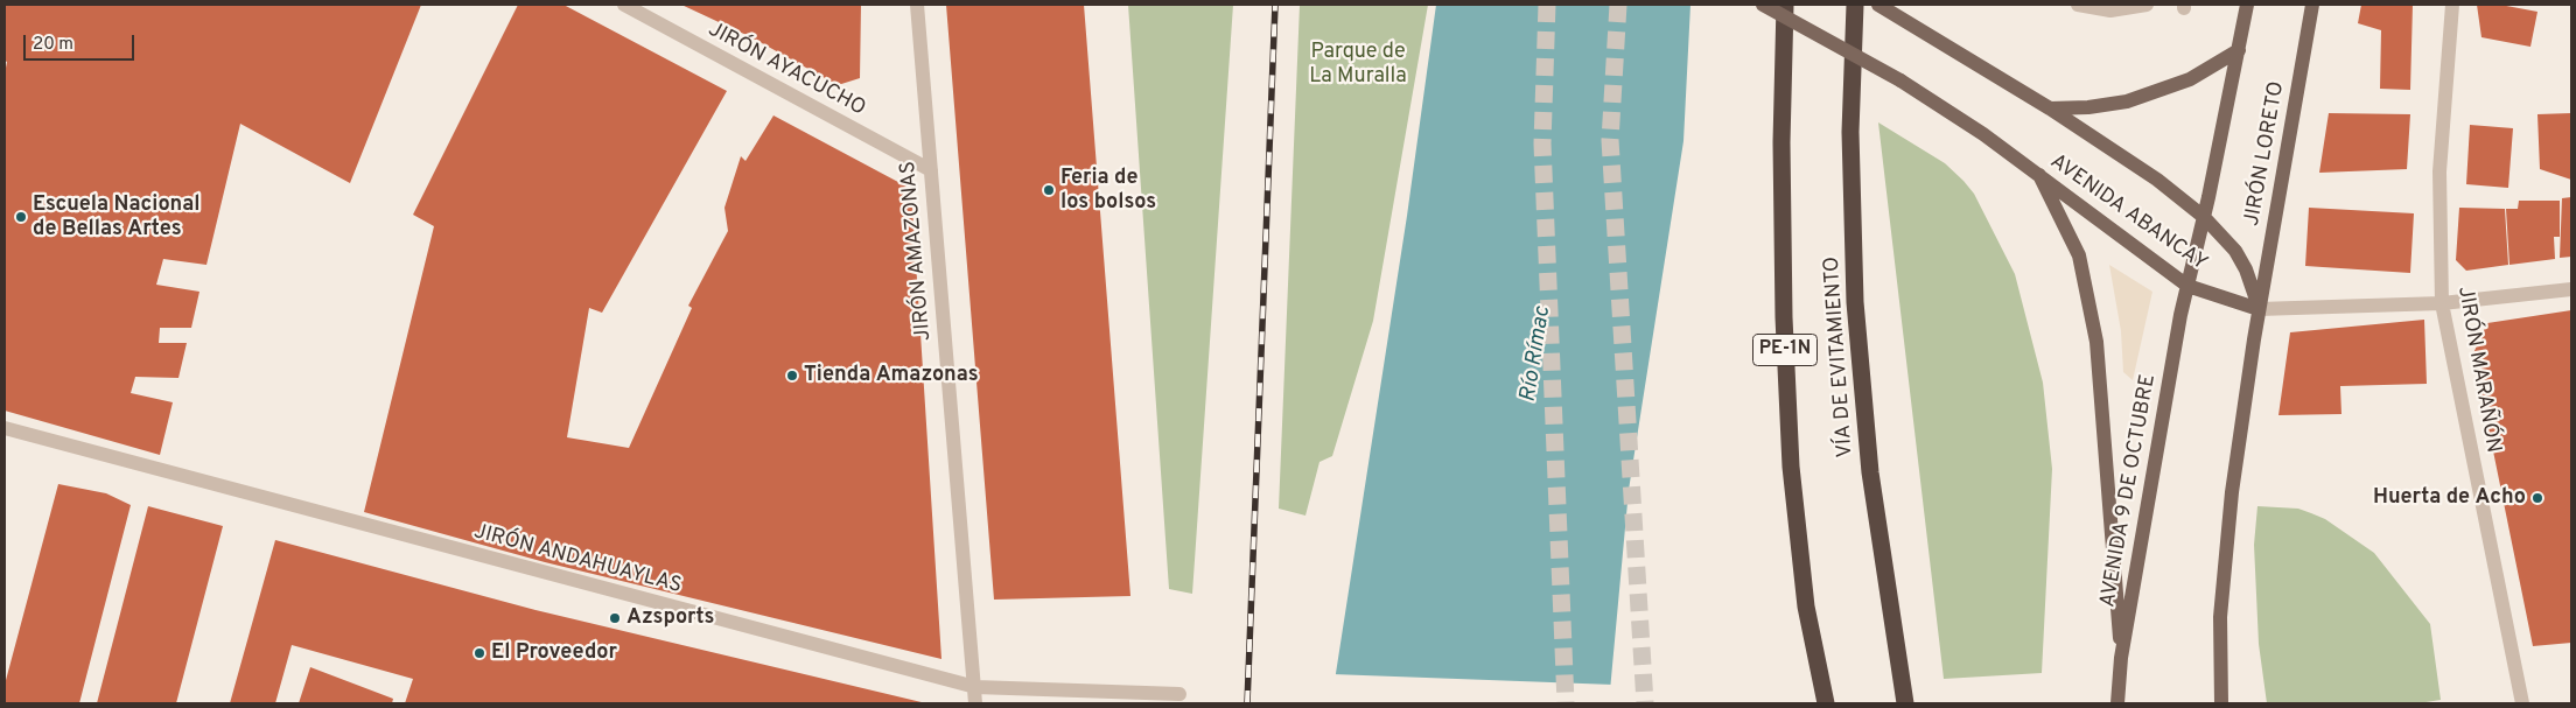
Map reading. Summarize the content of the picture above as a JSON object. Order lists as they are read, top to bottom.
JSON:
{
  "streets": {
    "highway": ["PE-1N", "VÍA DE EVITAMIENTO"],
    "main road": ["JIRÓN LORETO", "AVENIDA ABANCAY", "AVENIDA 9 DE OCTUBRE"],
    "street": [
      "JIRÓN AYACUCHO",
      "JIRÓN AMAZONAS",
      "JIRÓN MARAÑÓN",
      "JIRÓN ANDAHUAYLAS"
    ]
  },
  "crossings": [
    ["JIRÓN AYACUCHO", "JIRÓN AMAZONAS"],
    ["JIRÓN LORETO", "AVENIDA ABANCAY"],
    ["AVENIDA ABANCAY", "AVENIDA 9 DE OCTUBRE"],
    ["JIRÓN AMAZONAS", "JIRÓN ANDAHUAYLAS"]
  ],
  "water": ["Río Rímac"],
  "parks": ["Parque de La Muralla"],
  "places": [
    "Feria de los bolsos",
    "Escuela Nacional de Bellas Artes",
    "Tienda Amazonas",
    "Huerta de Acho",
    "Azsports",
    "El Proveedor"
  ],
  "scale_bar": "20 m"
}
